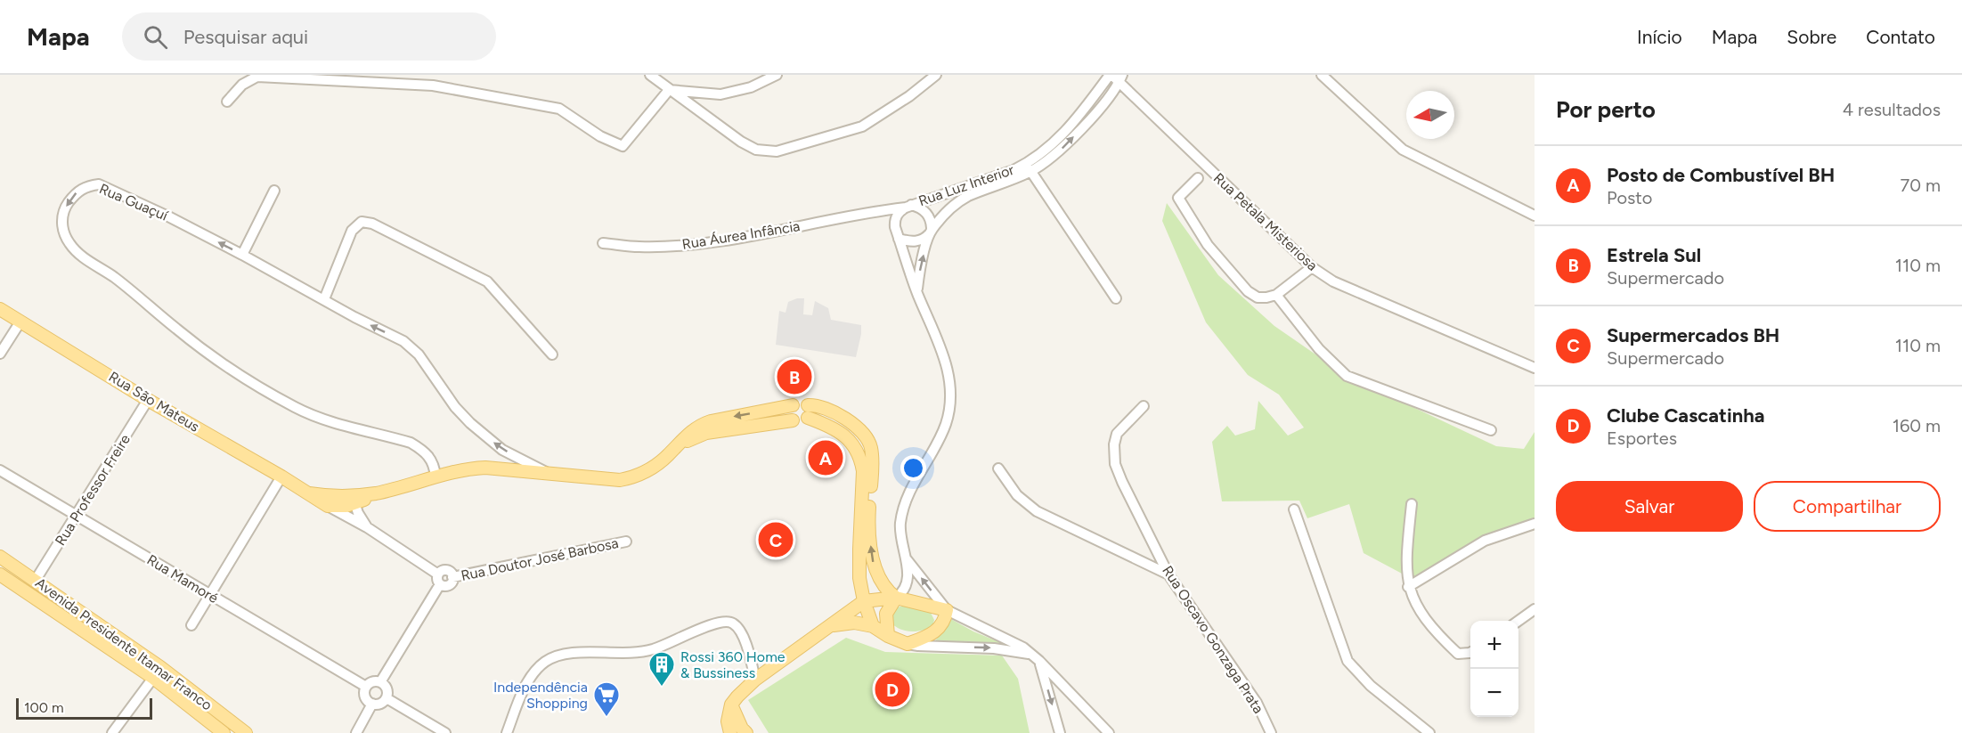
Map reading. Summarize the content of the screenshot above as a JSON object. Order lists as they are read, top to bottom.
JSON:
{
  "streets": {
    "main road": ["Rua São Mateus", "Avenida Presidente Itamar Franco"],
    "street": [
      "Rua Luz Interior",
      "Rua Guaçuí",
      "Rua Petala Misteriosa",
      "Rua Áurea Infância",
      "Rua Professor Freire",
      "Rua Doutor José Barbosa",
      "Rua Mamoré",
      "Rua Oscavo Gonzaga Prata"
    ]
  },
  "crossings": [
    ["Rua Luz Interior", "Rua Petala Misteriosa"],
    ["Rua Luz Interior", "Rua Áurea Infância"],
    ["Rua São Mateus", "Rua Professor Freire"],
    ["Rua Professor Freire", "Rua Mamoré"],
    ["Rua Professor Freire", "Avenida Presidente Itamar Franco"]
  ],
  "places": {
    "building": ["Rossi 360 Home & Bussiness"],
    "supermarket": ["Independência Shopping"]
  },
  "scale_bar": "100 m",
  "north": "left",
  "page": {
    "header": "Mapa",
    "search": "Pesquisar aqui",
    "nav": [
      "Início",
      "Mapa",
      "Sobre",
      "Contato"
    ],
    "heading": ["Por perto", "4 resultados"],
    "list": [
      {
        "mark": "A",
        "name": "Posto de Combustível BH",
        "note": "Posto",
        "value": "70 m"
      },
      {
        "mark": "B",
        "name": "Estrela Sul",
        "note": "Supermercado",
        "value": "110 m"
      },
      {
        "mark": "C",
        "name": "Supermercados BH",
        "note": "Supermercado",
        "value": "110 m"
      },
      {
        "mark": "D",
        "name": "Clube Cascatinha",
        "note": "Esportes",
        "value": "160 m"
      }
    ],
    "pins": [
      "B",
      "A",
      "C",
      "D"
    ],
    "buttons": ["Salvar", "Compartilhar"],
    "map_buttons": ["+", "−"],
    "scale": "100 m"
  }
}
